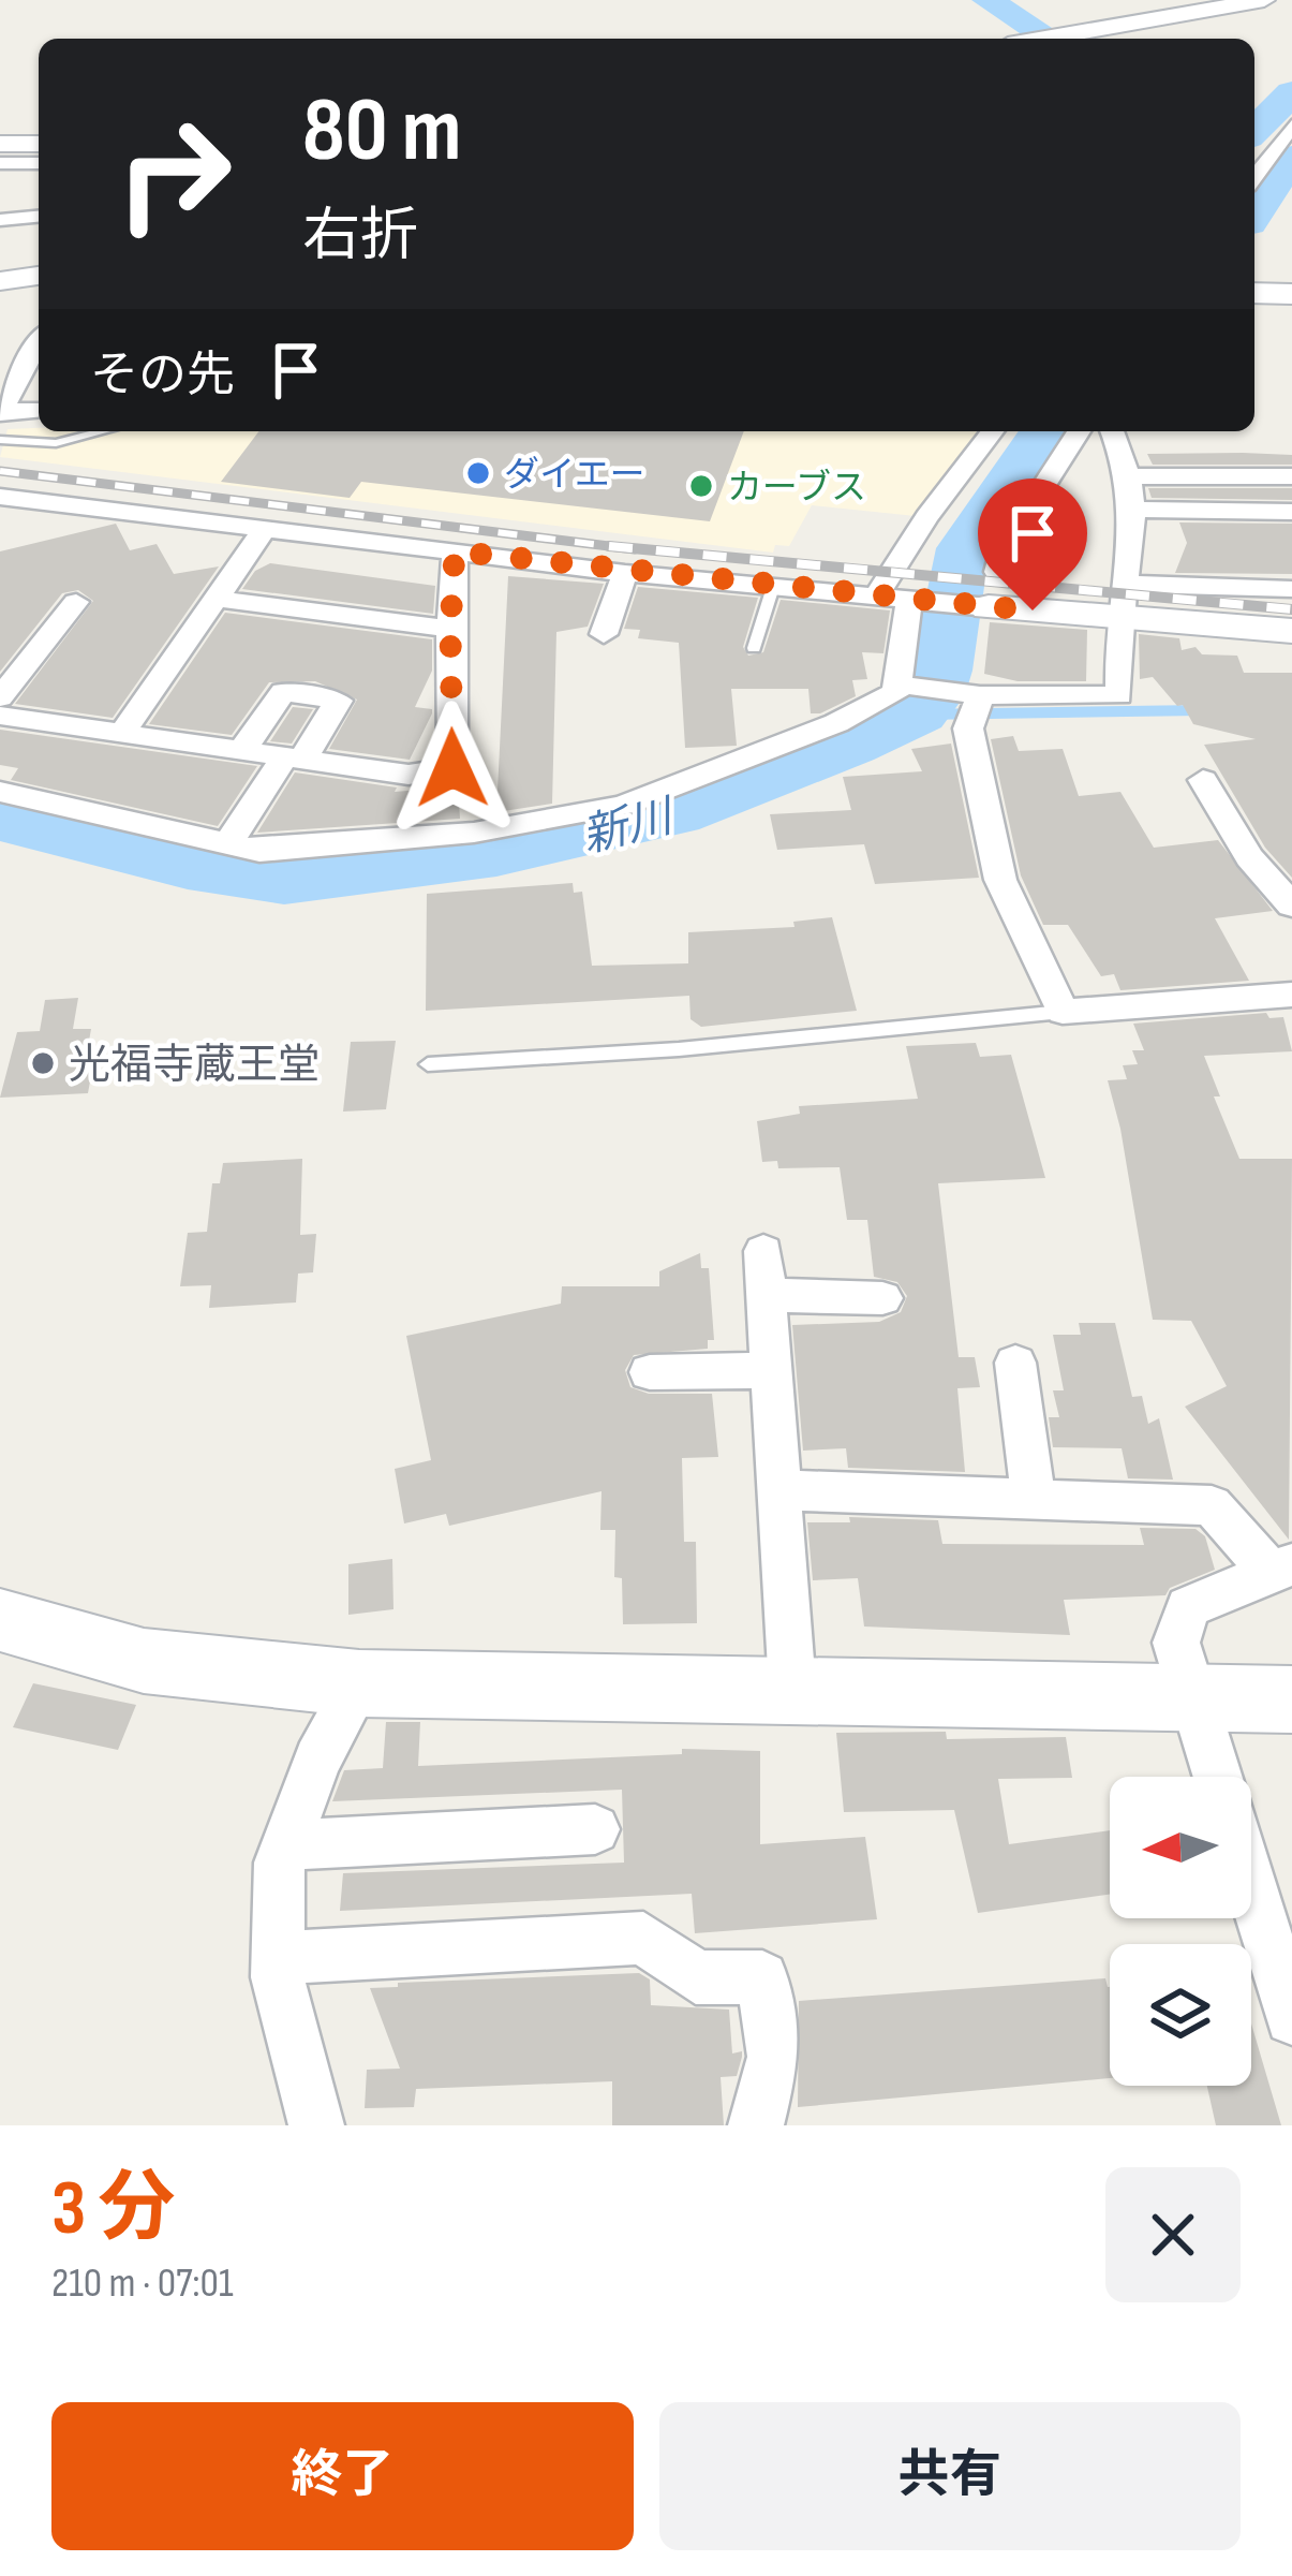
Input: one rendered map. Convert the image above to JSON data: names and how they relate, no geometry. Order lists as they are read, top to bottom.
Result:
{
  "water": ["新川"],
  "places": ["ダイエー", "カーブス", "光福寺蔵王堂"],
  "north": "left",
  "page": {
    "turn": ["80 m", "右折"],
    "then": "その先",
    "heading": ["3 分", "210 m · 07:01"],
    "buttons": ["終了", "共有"]
  }
}
